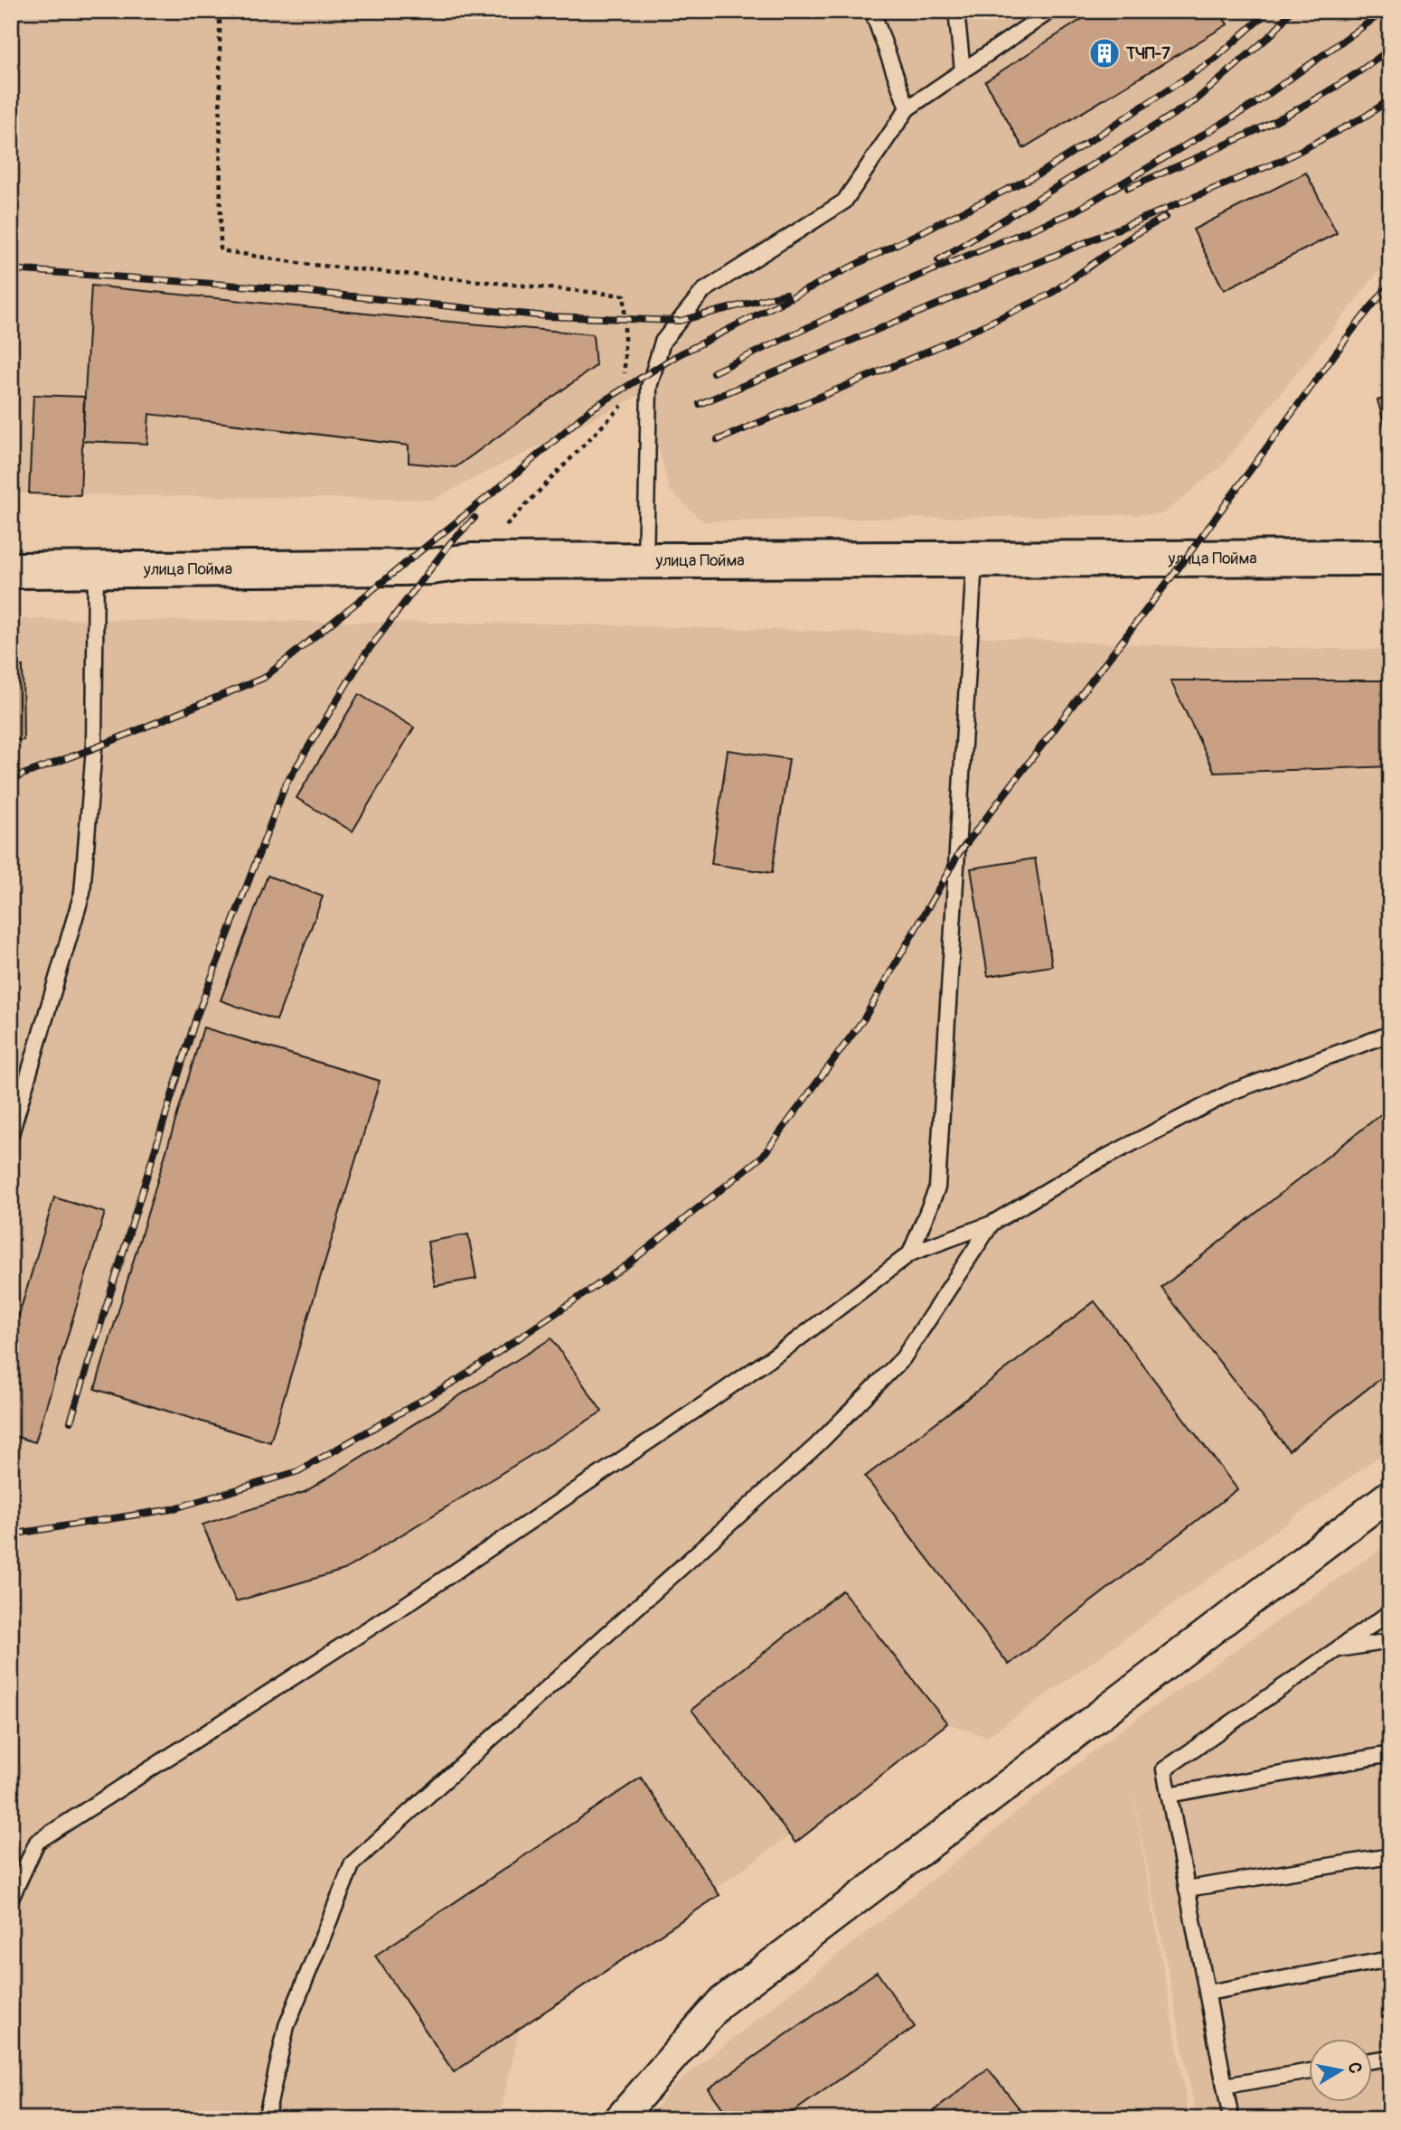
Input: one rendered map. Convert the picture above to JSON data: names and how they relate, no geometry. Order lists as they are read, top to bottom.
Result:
{
  "streets": {
    "main road": ["улица Пойма"]
  },
  "places": {
    "building": ["ТЧП-7"]
  },
  "north": "right"
}
